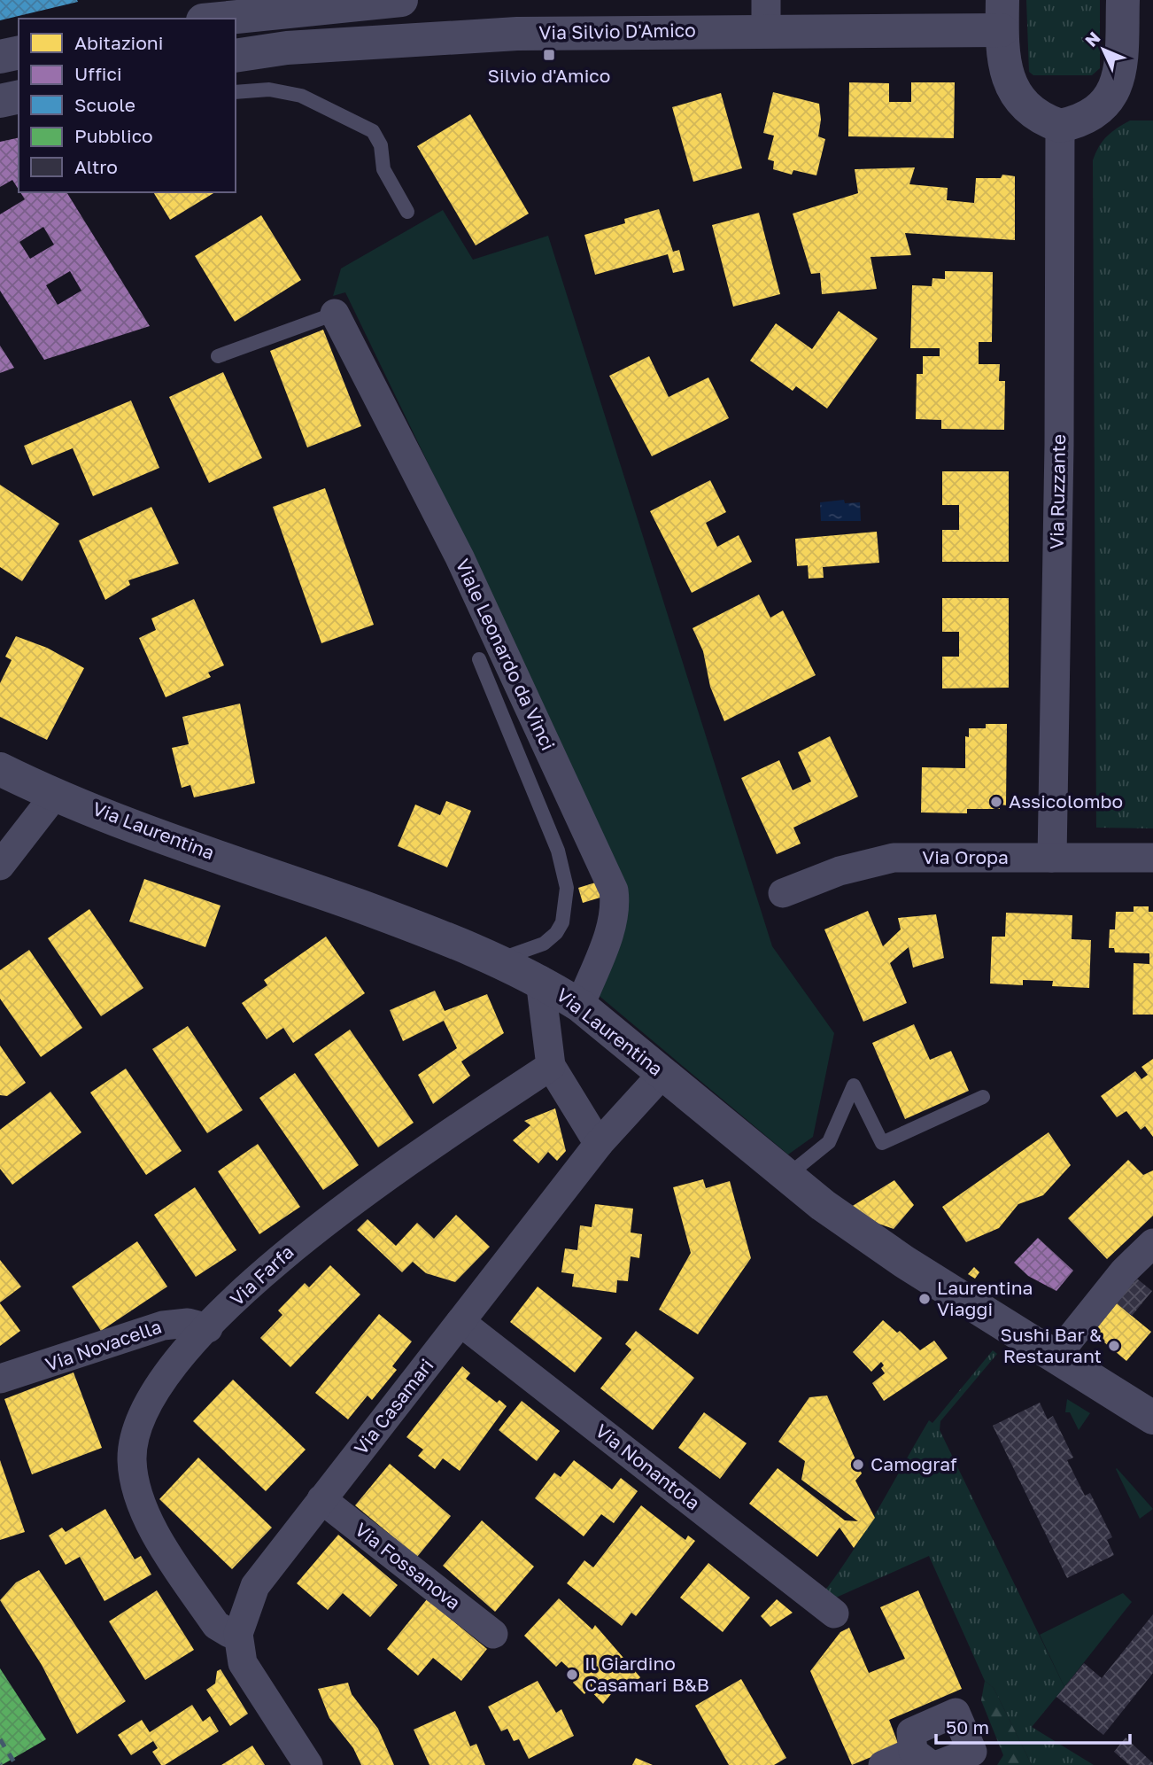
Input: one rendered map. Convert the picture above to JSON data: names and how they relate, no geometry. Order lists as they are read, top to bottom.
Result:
{
  "streets": {
    "street": [
      "Via Silvio D'Amico",
      "Via Ruzzante",
      "Viale Leonardo da Vinci",
      "Via Laurentina",
      "Via Oropa",
      "Via Farfa",
      "Via Novacella",
      "Via Casamari",
      "Via Nonantola",
      "Via Fossanova"
    ]
  },
  "crossings": [
    ["Via Ruzzante", "Via Oropa"],
    ["Viale Leonardo da Vinci", "Via Laurentina"],
    ["Via Laurentina", "Via Casamari"],
    ["Via Farfa", "Via Novacella"],
    ["Via Farfa", "Via Casamari"],
    ["Via Casamari", "Via Nonantola"],
    ["Via Casamari", "Via Fossanova"]
  ],
  "places": {
    "transit": ["Silvio d'Amico"],
    "other": [
      "Assicolombo",
      "Laurentina Viaggi",
      "Sushi Bar & Restaurant",
      "Camograf",
      "Il Giardino Casamari B&B"
    ]
  },
  "legend": [
    "Abitazioni",
    "Uffici",
    "Scuole",
    "Pubblico",
    "Altro"
  ],
  "scale_bar": "50 m",
  "north": "top left"
}
